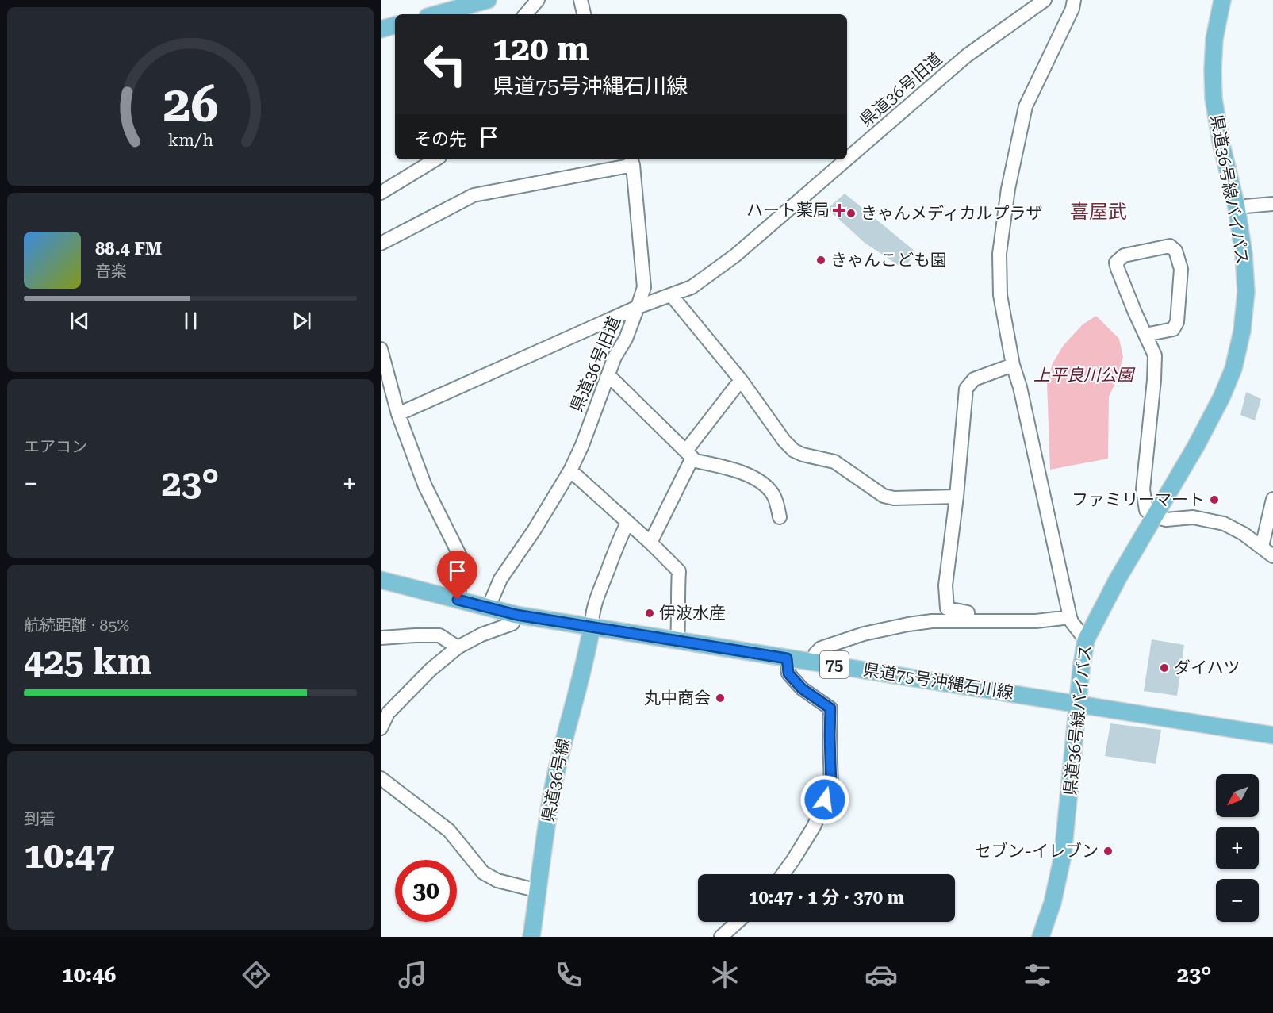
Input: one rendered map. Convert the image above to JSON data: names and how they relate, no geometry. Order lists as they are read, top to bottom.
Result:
{
  "streets": {
    "main road": [
      "県道36号線バイパス",
      "75",
      "県道75号沖縄石川線",
      "県道36号線"
    ],
    "street": ["県道36号旧道"]
  },
  "crossings": [
    ["県道36号旧道", "県道75号沖縄石川線"],
    ["県道36号線バイパス", "県道75号沖縄石川線"],
    ["県道75号沖縄石川線", "県道36号線"]
  ],
  "districts": ["喜屋武"],
  "parks": ["上平良川公園"],
  "places": {
    "health": ["ハート薬局"],
    "other": [
      "きゃんメディカルプラザ",
      "きゃんこども園",
      "ファミリーマート",
      "伊波水産",
      "ダイハツ",
      "丸中商会",
      "セブン-イレブン"
    ]
  },
  "north": "bottom left",
  "page": {
    "turn": ["120 m", "県道75号沖縄石川線"],
    "then": "その先",
    "song": ["88.4 FM", "音楽"],
    "tile": [
      "エアコン",
      ["航続距離 · 85%", "425 km"],
      ["到着", "10:47"]
    ],
    "heat": ["−", "23°", "+"],
    "map_buttons": ["+", "−"],
    "limit": "30",
    "trip": "10:47 · 1 分 · 370 m",
    "tabs": ["10:46", "23°"],
    "gauge": ["26", "km/h"]
  }
}
